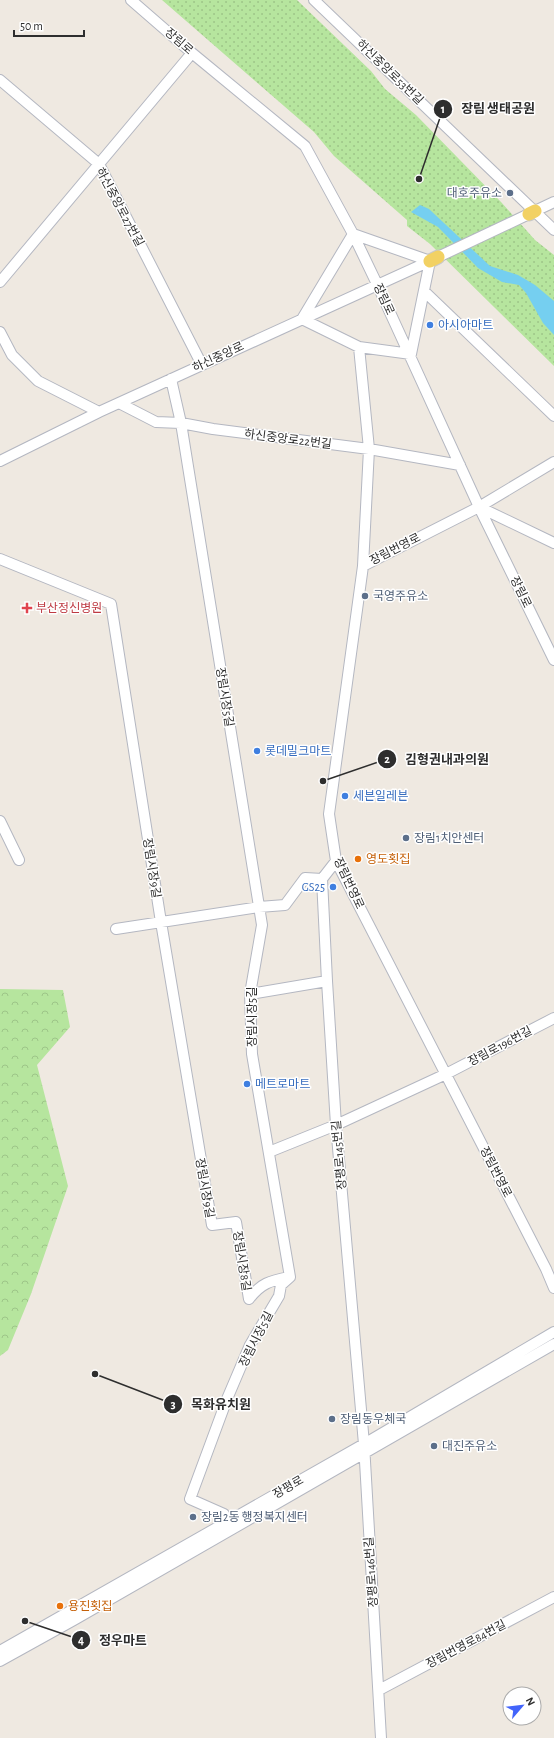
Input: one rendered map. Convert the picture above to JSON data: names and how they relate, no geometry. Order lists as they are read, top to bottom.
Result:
{
  "streets": {
    "street": [
      "장림로",
      "하신중앙로53번길",
      "하신중앙로27번길",
      "하신중앙로",
      "하신중앙로22번길",
      "장림번영로",
      "장림시장5길",
      "장림시장9길",
      "장림로196번길",
      "장평로145번길",
      "장림시장8길",
      "장평로",
      "장평로146번길",
      "장림번영로84번길"
    ]
  },
  "crossings": [
    ["장림로", "하신중앙로"],
    ["장림로", "하신중앙로22번길"],
    ["장림로", "장림번영로"],
    ["하신중앙로53번길", "하신중앙로"],
    ["하신중앙로27번길", "하신중앙로"],
    ["하신중앙로", "하신중앙로22번길"],
    ["하신중앙로", "장림시장5길"],
    ["하신중앙로22번길", "장림시장5길"],
    ["장림번영로", "장림로196번길"],
    ["장림시장5길", "장림로196번길"],
    ["장림시장5길", "장림시장8길"],
    ["장림시장5길", "장평로"],
    ["장림시장9길", "장림시장8길"],
    ["장림로196번길", "장평로145번길"],
    ["장평로145번길", "장평로"],
    ["장평로145번길", "장평로146번길"],
    ["장평로", "장평로146번길"],
    ["장평로146번길", "장림번영로84번길"]
  ],
  "places": {
    "other": [
      "장림 생태공원",
      "대호주유소",
      "아시아마트",
      "국영주유소",
      "롯데밀크마트",
      "김형권내과의원",
      "세븐일레븐",
      "장림1치안센터",
      "영도횟집",
      "GS25",
      "메트로마트",
      "목화유치원",
      "장림동우체국",
      "대진주유소",
      "장림2동 행정복지센터",
      "용진횟집",
      "정우마트"
    ],
    "health": ["부산정신병원"]
  },
  "scale_bar": "50 m",
  "north": "top right"
}
